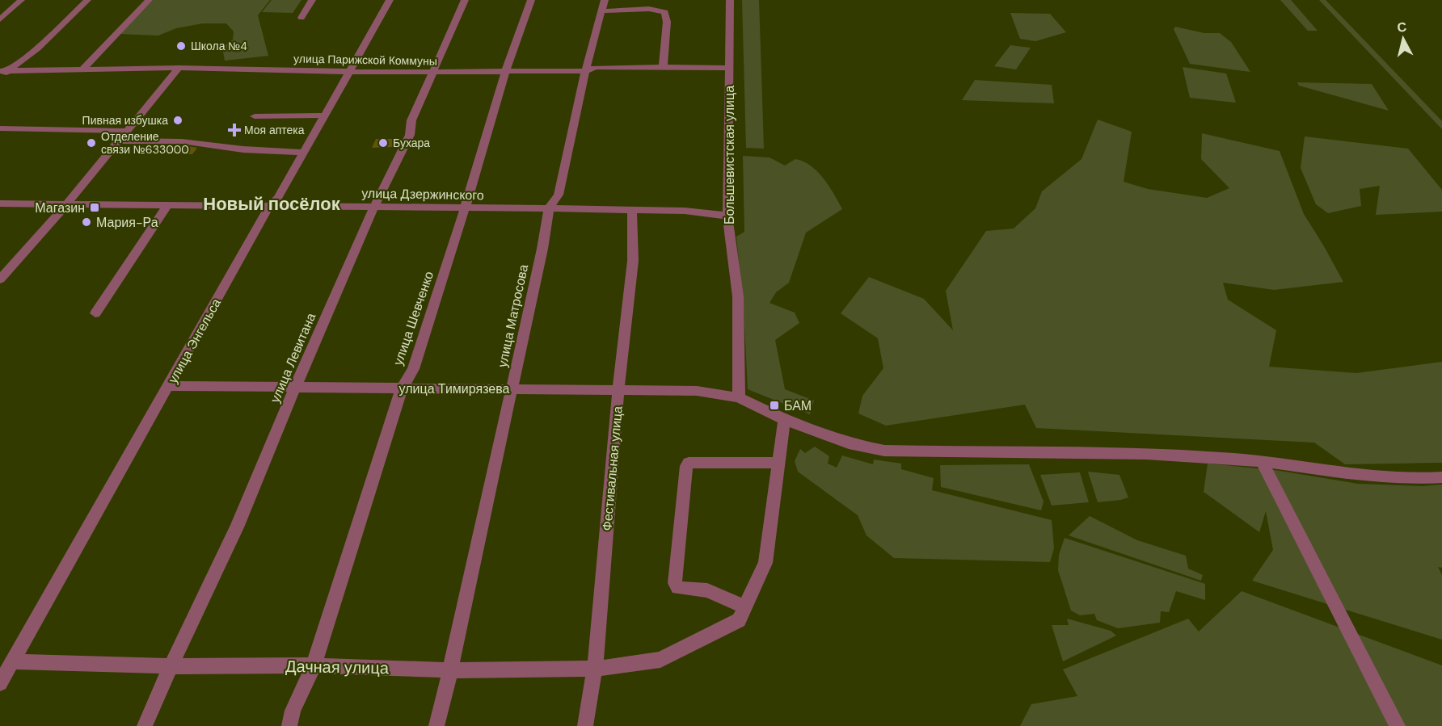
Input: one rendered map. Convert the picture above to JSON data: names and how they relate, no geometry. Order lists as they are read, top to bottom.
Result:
{
  "streets": {
    "street": [
      "улица Парижской Коммуны",
      "Большевистская улица",
      "улица Дзержинского",
      "улица Матросова",
      "улица Шевченко",
      "улица Энгельса",
      "улица Левитана",
      "улица Тимирязева",
      "Фестивальная улица",
      "Дачная улица"
    ]
  },
  "crossings": [
    ["улица Парижской Коммуны", "Большевистская улица"],
    ["улица Парижской Коммуны", "улица Матросова"],
    ["улица Парижской Коммуны", "улица Шевченко"],
    ["улица Парижской Коммуны", "улица Энгельса"],
    ["улица Парижской Коммуны", "улица Левитана"],
    ["Большевистская улица", "улица Дзержинского"],
    ["Большевистская улица", "улица Тимирязева"],
    ["улица Дзержинского", "улица Матросова"],
    ["улица Дзержинского", "улица Шевченко"],
    ["улица Дзержинского", "улица Энгельса"],
    ["улица Дзержинского", "улица Левитана"],
    ["улица Дзержинского", "Фестивальная улица"],
    ["улица Матросова", "улица Тимирязева"],
    ["улица Матросова", "Дачная улица"],
    ["улица Шевченко", "улица Тимирязева"],
    ["улица Шевченко", "Дачная улица"],
    ["улица Энгельса", "улица Тимирязева"],
    ["улица Энгельса", "Дачная улица"],
    ["улица Левитана", "улица Тимирязева"],
    ["улица Левитана", "Дачная улица"],
    ["улица Тимирязева", "Фестивальная улица"],
    ["Фестивальная улица", "Дачная улица"]
  ],
  "districts": ["Новый посёлок"],
  "places": {
    "other": [
      "Школа №4",
      "Пивная избушка",
      "Отделение связи №633000",
      "Бухара",
      "Мария-Ра"
    ],
    "health": ["Моя аптека"],
    "transit": ["Магазин", "БАМ"]
  },
  "north": "top"
}
